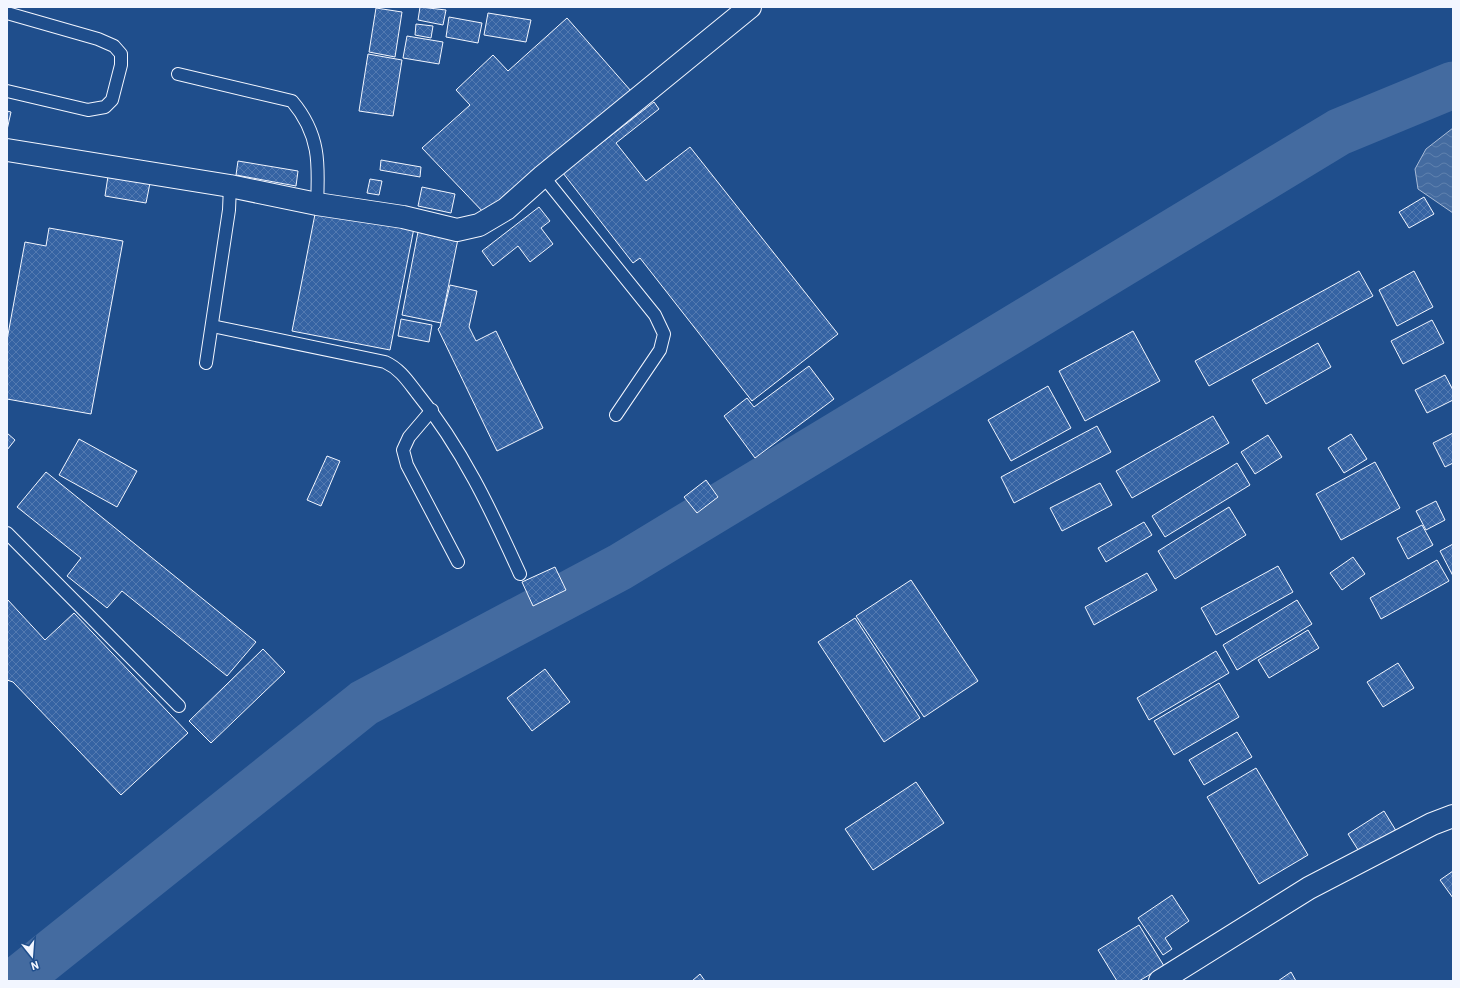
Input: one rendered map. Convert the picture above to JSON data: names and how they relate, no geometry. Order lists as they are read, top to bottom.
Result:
{
  "north": "bottom"
}
